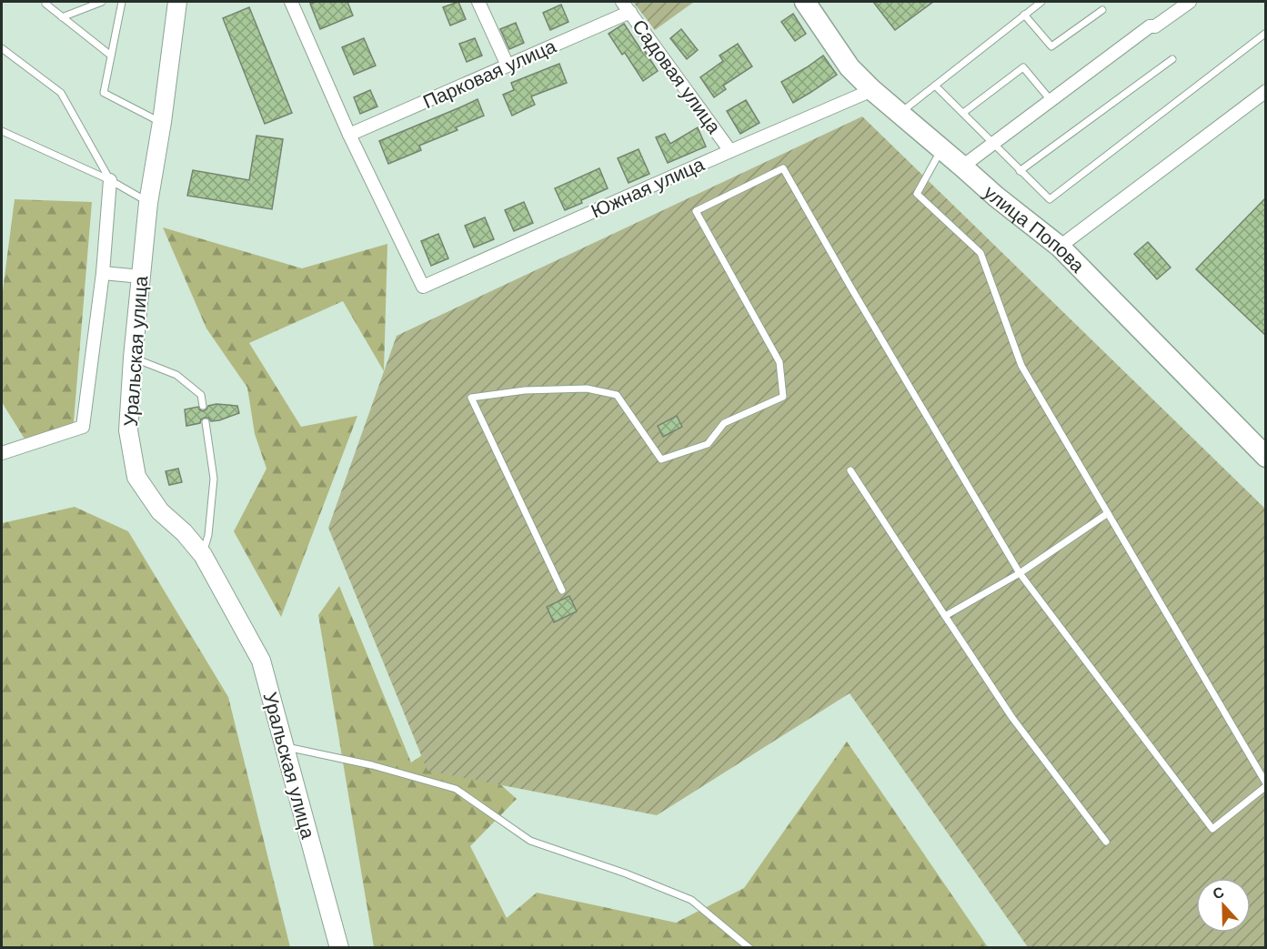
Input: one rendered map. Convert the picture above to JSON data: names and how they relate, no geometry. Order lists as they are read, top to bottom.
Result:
{
  "streets": {
    "main road": ["улица Попова"],
    "street": [
      "Парковая улица",
      "Садовая улица",
      "Южная улица",
      "Уральская улица"
    ]
  },
  "crossings": [
    ["Парковая улица", "Садовая улица"],
    ["Парковая улица", "Южная улица"],
    ["Садовая улица", "Южная улица"],
    ["Южная улица", "улица Попова"]
  ],
  "north": "top"
}
